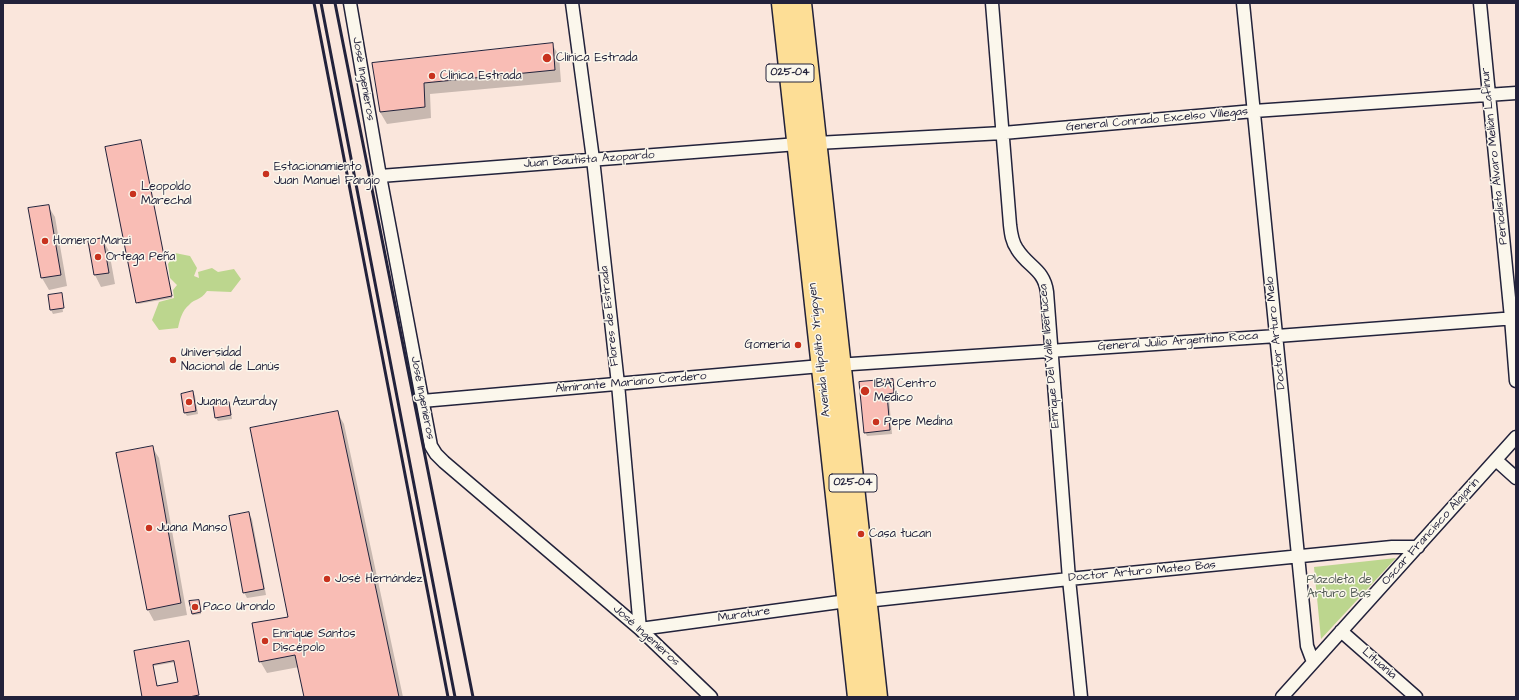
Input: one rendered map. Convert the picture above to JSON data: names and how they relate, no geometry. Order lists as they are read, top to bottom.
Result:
{
  "streets": {
    "main road": ["025-04", "Avenida Hipólito Yrigoyen"],
    "street": [
      "José Ingenieros",
      "General Conrado Excelso Villegas",
      "Periodista Álvaro Melián Lafinur",
      "Juan Bautista Azopardo",
      "Flores de Estrada",
      "Doctor Arturo Melo",
      "General Julio Argentino Roca",
      "Enrique Del Valle Iberlucea",
      "Almirante Mariano Cordero",
      "Oscar Francisco Alajarín",
      "Doctor Arturo Mateo Bas",
      "Murature",
      "Lituania"
    ]
  },
  "crossings": [
    ["José Ingenieros", "Juan Bautista Azopardo"],
    ["José Ingenieros", "Flores de Estrada"],
    ["José Ingenieros", "Almirante Mariano Cordero"],
    ["José Ingenieros", "Murature"],
    ["General Conrado Excelso Villegas", "Periodista Álvaro Melián Lafinur"],
    ["General Conrado Excelso Villegas", "Juan Bautista Azopardo"],
    ["General Conrado Excelso Villegas", "Doctor Arturo Melo"],
    ["General Conrado Excelso Villegas", "Avenida Hipólito Yrigoyen"],
    ["General Conrado Excelso Villegas", "Enrique Del Valle Iberlucea"],
    ["Periodista Álvaro Melián Lafinur", "General Julio Argentino Roca"],
    ["Juan Bautista Azopardo", "Flores de Estrada"],
    ["Juan Bautista Azopardo", "Avenida Hipólito Yrigoyen"],
    ["Flores de Estrada", "Almirante Mariano Cordero"],
    ["Flores de Estrada", "Murature"],
    ["Doctor Arturo Melo", "General Julio Argentino Roca"],
    ["Doctor Arturo Melo", "Oscar Francisco Alajarín"],
    ["Doctor Arturo Melo", "Doctor Arturo Mateo Bas"],
    ["General Julio Argentino Roca", "Avenida Hipólito Yrigoyen"],
    ["General Julio Argentino Roca", "Enrique Del Valle Iberlucea"],
    ["General Julio Argentino Roca", "Almirante Mariano Cordero"],
    ["Avenida Hipólito Yrigoyen", "Almirante Mariano Cordero"],
    ["Avenida Hipólito Yrigoyen", "Doctor Arturo Mateo Bas"],
    ["Avenida Hipólito Yrigoyen", "Murature"],
    ["Enrique Del Valle Iberlucea", "Doctor Arturo Mateo Bas"],
    ["Oscar Francisco Alajarín", "Doctor Arturo Mateo Bas"],
    ["Oscar Francisco Alajarín", "Lituania"],
    ["Doctor Arturo Mateo Bas", "Murature"]
  ],
  "parks": ["Plazoleta de Arturo Bas"],
  "places": [
    "Clinica Estrada",
    "Clínica Estrada",
    "Estacionamiento Juan Manuel Fangio",
    "Leopoldo Marechal",
    "Homero Manzi",
    "Ortega Peña",
    "Gomería",
    "Universidad Nacional de Lanús",
    "IBA Centro Medico",
    "Juana Azurduy",
    "Pepe Medina",
    "Juana Manso",
    "Casa tucan",
    "José Hernández",
    "Paco Urondo",
    "Enrique Santos Discépolo"
  ]
}
